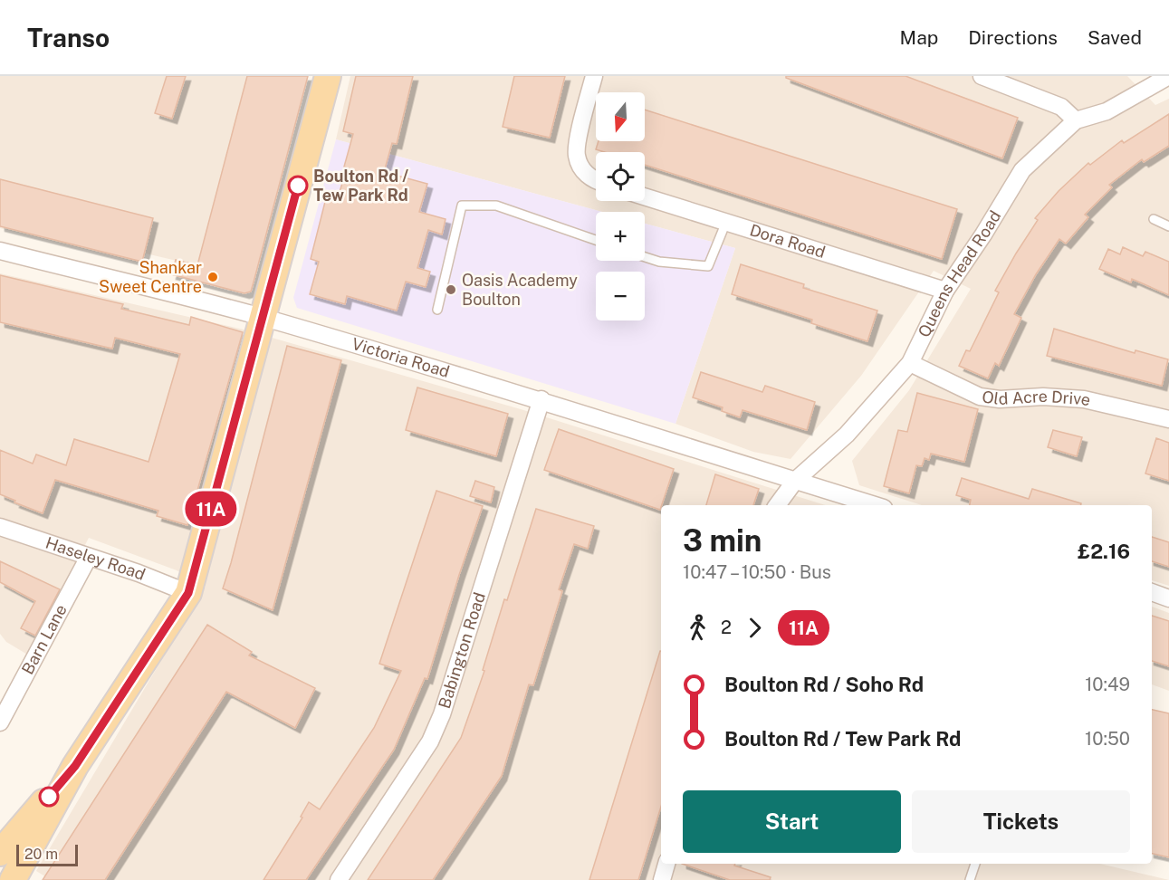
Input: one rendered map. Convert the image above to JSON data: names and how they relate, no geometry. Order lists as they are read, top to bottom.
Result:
{
  "streets": {
    "street": [
      "Dora Road",
      "Queens Head Road",
      "Victoria Road",
      "Old Acre Drive",
      "Haseley Road",
      "Barn Lane",
      "Babington Road"
    ]
  },
  "crossings": [
    ["Dora Road", "Queens Head Road"],
    ["Queens Head Road", "Victoria Road"],
    ["Queens Head Road", "Old Acre Drive"],
    ["Victoria Road", "Babington Road"],
    ["Haseley Road", "Barn Lane"]
  ],
  "places": ["Boulton Rd / Tew Park Rd", "Shankar Sweet Centre", "Oasis Academy Boulton"],
  "lines": ["bus line 11A"],
  "scale_bar": "20 m",
  "north": "bottom",
  "page": {
    "header": "Transo",
    "nav": ["Map", "Directions", "Saved"],
    "on_map": "11A",
    "map_buttons": ["+", "−"],
    "heading": ["3 min", "10:47 – 10:50 · Bus", "£2.16"],
    "legs": ["2", "11A"],
    "list": [
      {
        "name": "Boulton Rd / Soho Rd",
        "value": "10:49"
      },
      {
        "name": "Boulton Rd / Tew Park Rd",
        "value": "10:50"
      }
    ],
    "buttons": ["Start", "Tickets"],
    "scale": "20 m"
  }
}
